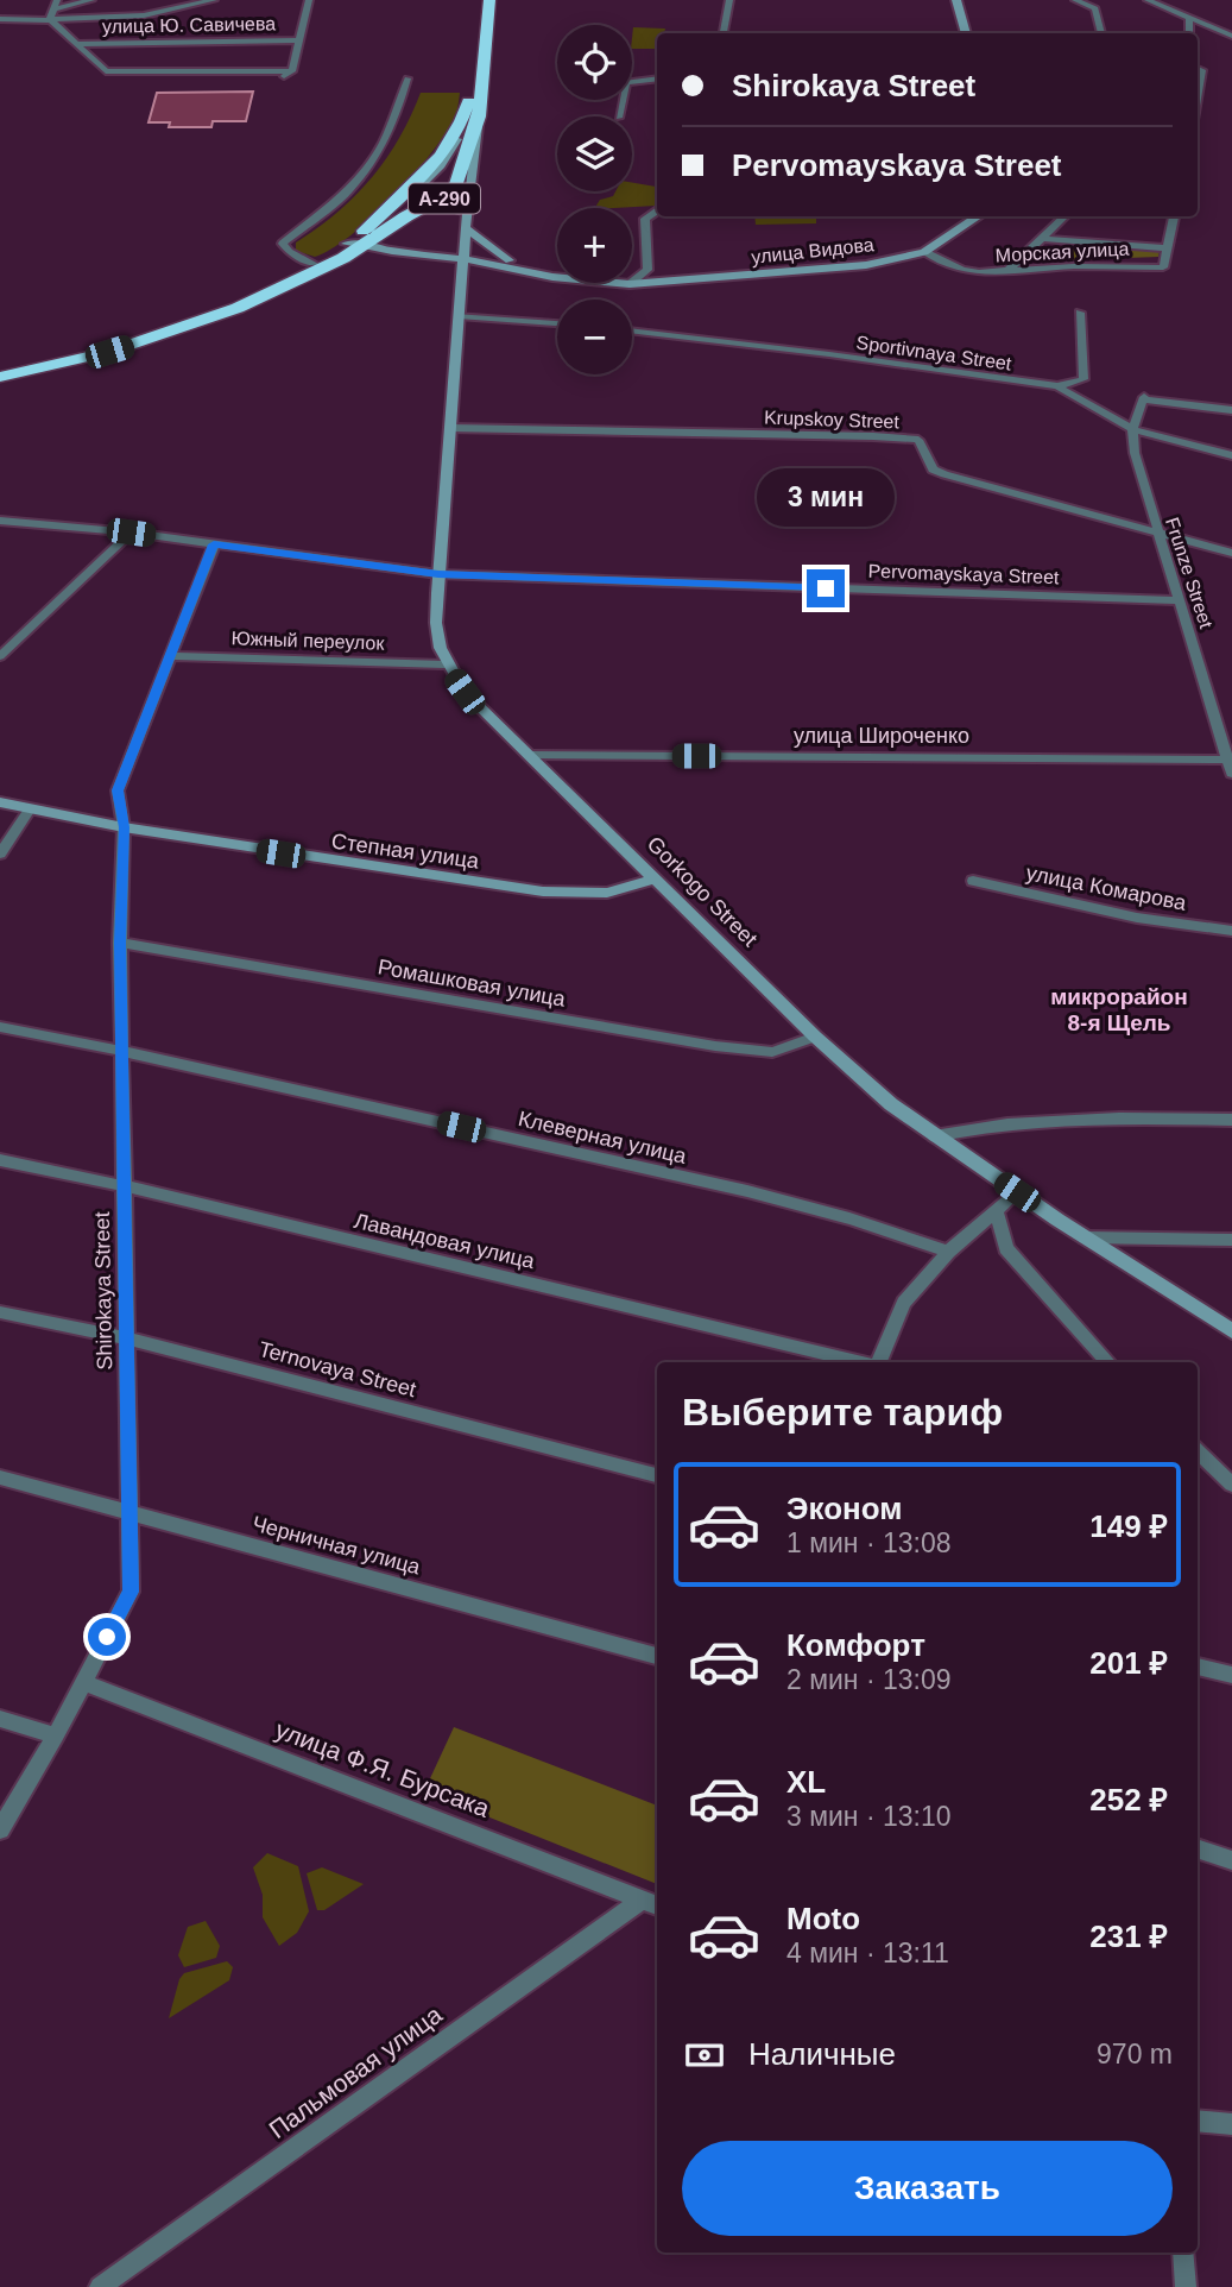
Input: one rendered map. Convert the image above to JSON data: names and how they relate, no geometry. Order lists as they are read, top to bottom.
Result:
{
  "streets": {
    "highway": ["А-290"],
    "main road": ["улица Видова", "Степная улица", "Gorkogo Street"],
    "street": [
      "улица Ю. Савичева",
      "Морская улица",
      "Sportivnaya Street",
      "Krupskoy Street",
      "Frunze Street",
      "Pervomayskaya Street",
      "Южный переулок",
      "улица Широченко",
      "улица Комарова",
      "Ромашковая улица",
      "Клеверная улица",
      "Лавандовая улица",
      "Shirokaya Street",
      "Ternovaya Street",
      "Черничная улица",
      "улица Ф.Я. Бурсака",
      "Пальмовая улица"
    ]
  },
  "crossings": [
    ["улица Видова", "Морская улица"],
    ["улица Видова", "Gorkogo Street"],
    ["Sportivnaya Street", "Frunze Street"],
    ["Krupskoy Street", "Frunze Street"],
    ["Krupskoy Street", "Gorkogo Street"],
    ["Frunze Street", "Pervomayskaya Street"],
    ["Frunze Street", "улица Широченко"],
    ["Pervomayskaya Street", "Gorkogo Street"],
    ["Pervomayskaya Street", "Shirokaya Street"],
    ["Южный переулок", "Gorkogo Street"],
    ["Южный переулок", "Shirokaya Street"],
    ["улица Широченко", "Gorkogo Street"],
    ["Степная улица", "Gorkogo Street"],
    ["Степная улица", "Shirokaya Street"],
    ["Gorkogo Street", "Ромашковая улица"],
    ["Ромашковая улица", "Shirokaya Street"],
    ["Клеверная улица", "Shirokaya Street"],
    ["Лавандовая улица", "Shirokaya Street"],
    ["Shirokaya Street", "Ternovaya Street"],
    ["Shirokaya Street", "Черничная улица"],
    ["Shirokaya Street", "улица Ф.Я. Бурсака"],
    ["улица Ф.Я. Бурсака", "Пальмовая улица"]
  ],
  "districts": ["микрорайон 8-я Щель"],
  "page": {
    "map_buttons": ["+", "−"],
    "banner": ["Shirokaya Street", "Pervomayskaya Street"],
    "bubble": "3 мин",
    "heading": "Выберите тариф",
    "list": [
      {
        "name": "Эконом",
        "note": "1 мин · 13:08",
        "value": "149 ₽"
      },
      {
        "name": "Комфорт",
        "note": "2 мин · 13:09",
        "value": "201 ₽"
      },
      {
        "name": "XL",
        "note": "3 мин · 13:10",
        "value": "252 ₽"
      },
      {
        "name": "Moto",
        "note": "4 мин · 13:11",
        "value": "231 ₽"
      }
    ],
    "pay": ["Наличные", "970 m"],
    "buttons": "Заказать"
  }
}
